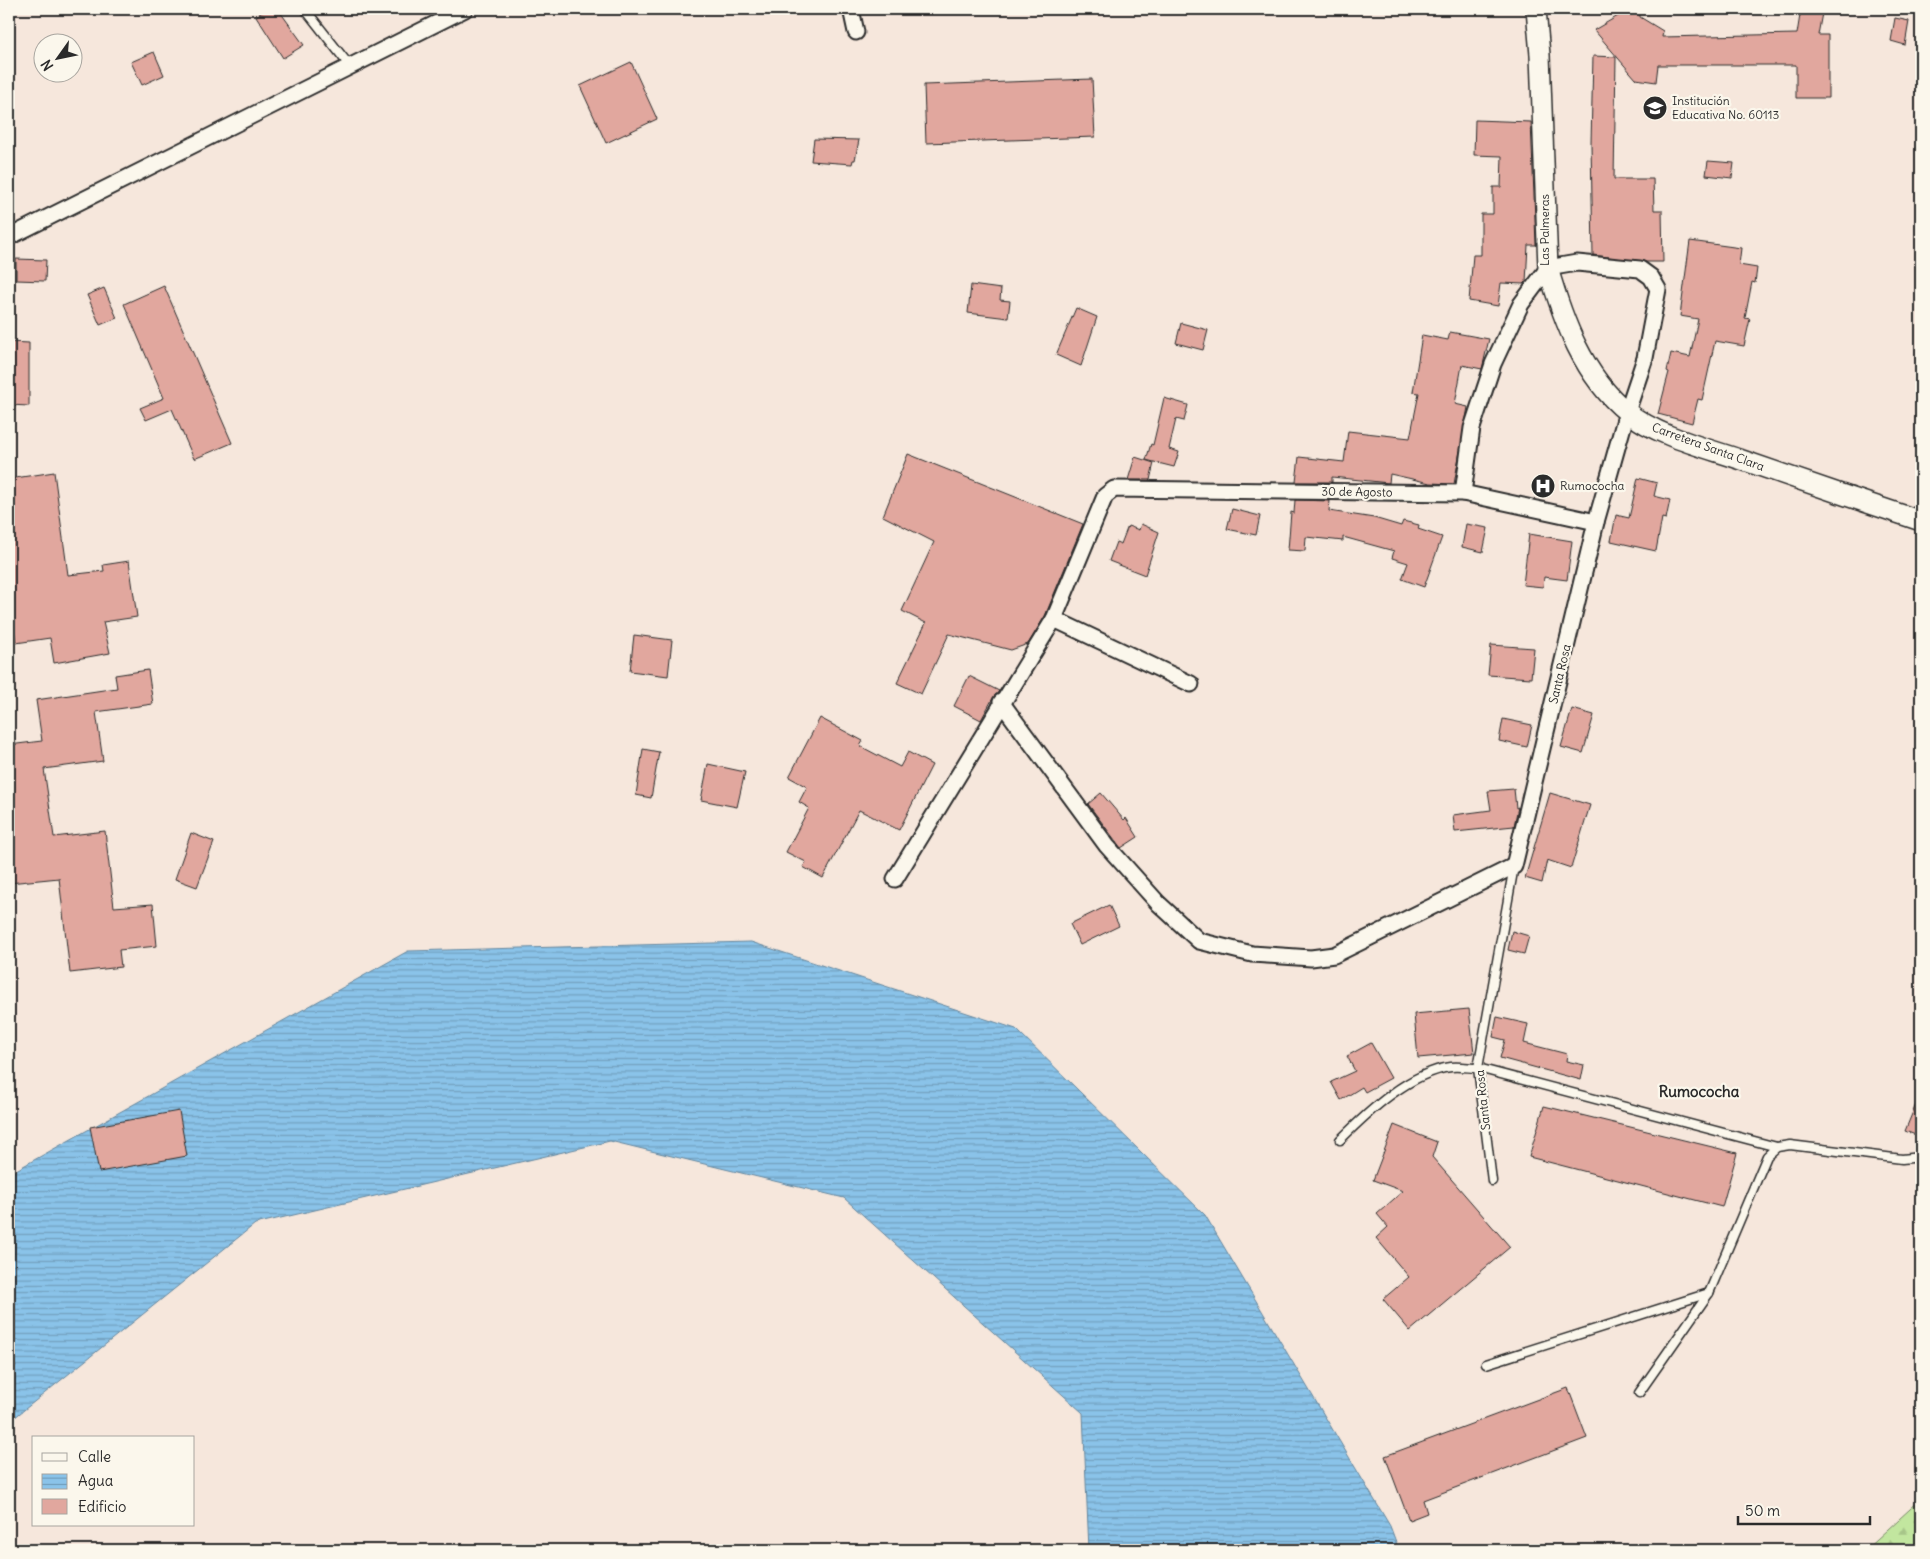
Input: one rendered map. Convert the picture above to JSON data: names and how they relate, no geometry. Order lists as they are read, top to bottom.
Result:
{
  "streets": {
    "street": [
      "Las Palmeras",
      "Carretera Santa Clara",
      "30 de Agosto",
      "Santa Rosa"
    ]
  },
  "crossings": [
    ["Las Palmeras", "Carretera Santa Clara"],
    ["Las Palmeras", "30 de Agosto"],
    ["Las Palmeras", "Santa Rosa"],
    ["Carretera Santa Clara", "Santa Rosa"],
    ["30 de Agosto", "Santa Rosa"]
  ],
  "districts": ["Rumococha"],
  "places": {
    "school or university": ["Institución Educativa No. 60113"],
    "hospital": ["Rumococha"]
  },
  "legend": ["Calle", "Agua", "Edificio"],
  "scale_bar": "50 m",
  "north": "bottom left"
}
